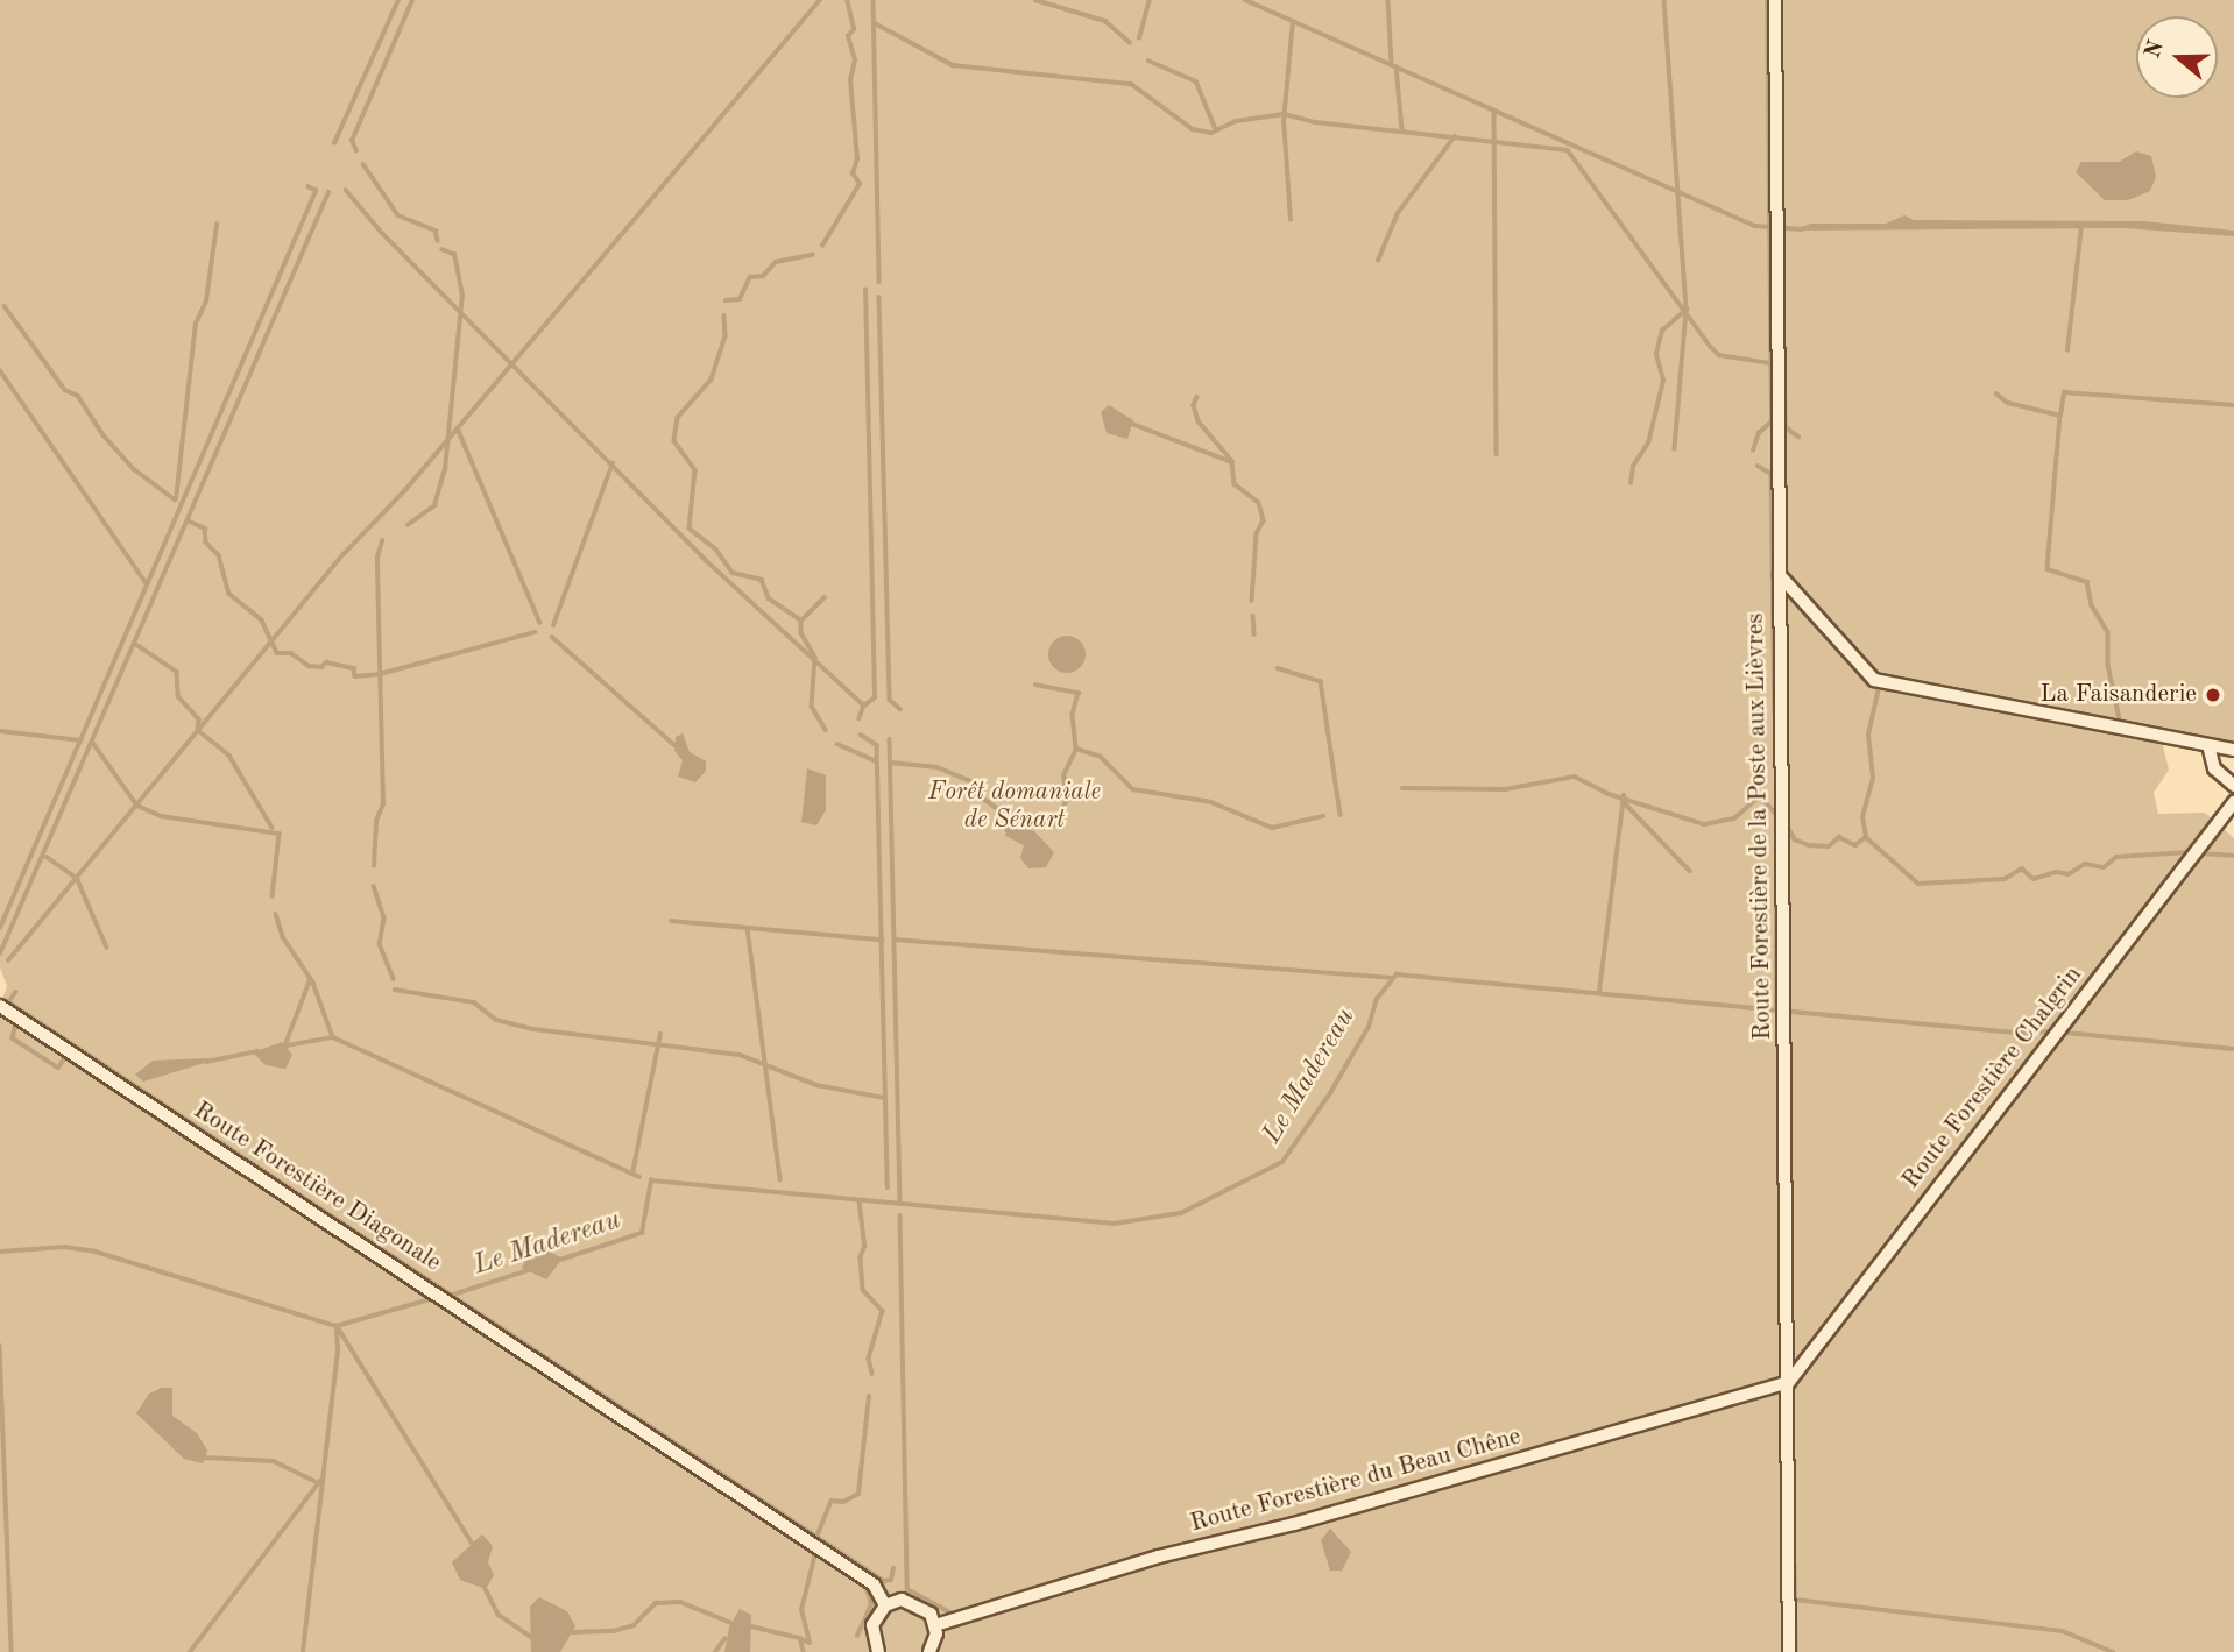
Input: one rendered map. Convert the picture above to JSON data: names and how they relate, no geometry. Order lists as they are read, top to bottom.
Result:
{
  "streets": {
    "street": [
      "Route Forestière de la Poste aux Lièvres",
      "Route Forestière Chalgrin",
      "Route Forestière Diagonale",
      "Route Forestière du Beau Chêne"
    ]
  },
  "crossings": [
    ["Route Forestière de la Poste aux Lièvres", "Route Forestière Chalgrin"],
    ["Route Forestière de la Poste aux Lièvres", "Route Forestière du Beau Chêne"],
    ["Route Forestière Chalgrin", "Route Forestière du Beau Chêne"]
  ],
  "water": ["Le Madereau"],
  "parks": ["Forêt domaniale de Sénart"],
  "places": ["La Faisanderie"],
  "north": "left"
}
